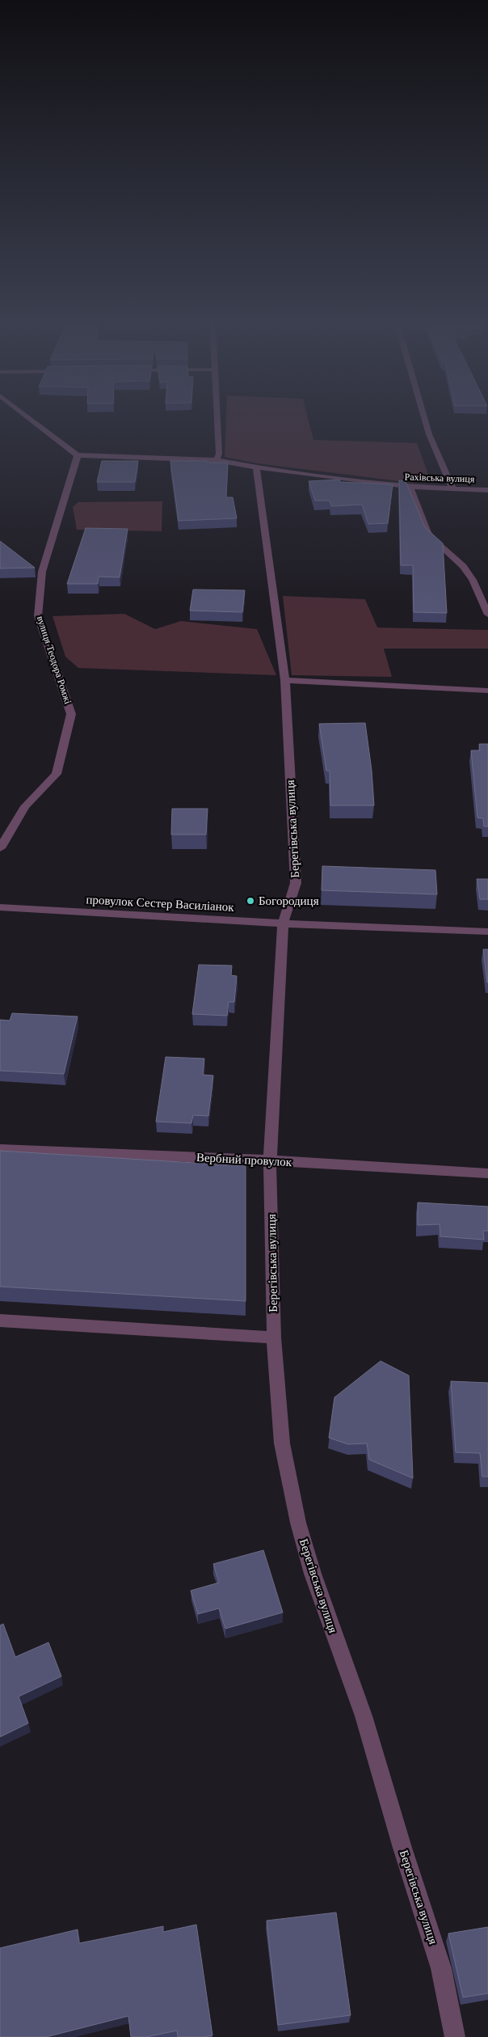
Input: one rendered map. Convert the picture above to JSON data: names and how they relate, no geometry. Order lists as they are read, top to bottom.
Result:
{
  "streets": {
    "street": [
      "Рахівська вулиця",
      "вулиця Теодора Ромжі",
      "Берегівська вулиця",
      "провулок Сестер Василіанок",
      "Вербний провулок"
    ]
  },
  "crossings": [
    ["Рахівська вулиця", "вулиця Теодора Ромжі"],
    ["Рахівська вулиця", "Берегівська вулиця"],
    ["Берегівська вулиця", "провулок Сестер Василіанок"],
    ["Берегівська вулиця", "Вербний провулок"]
  ],
  "places": ["Богородиця"]
}
